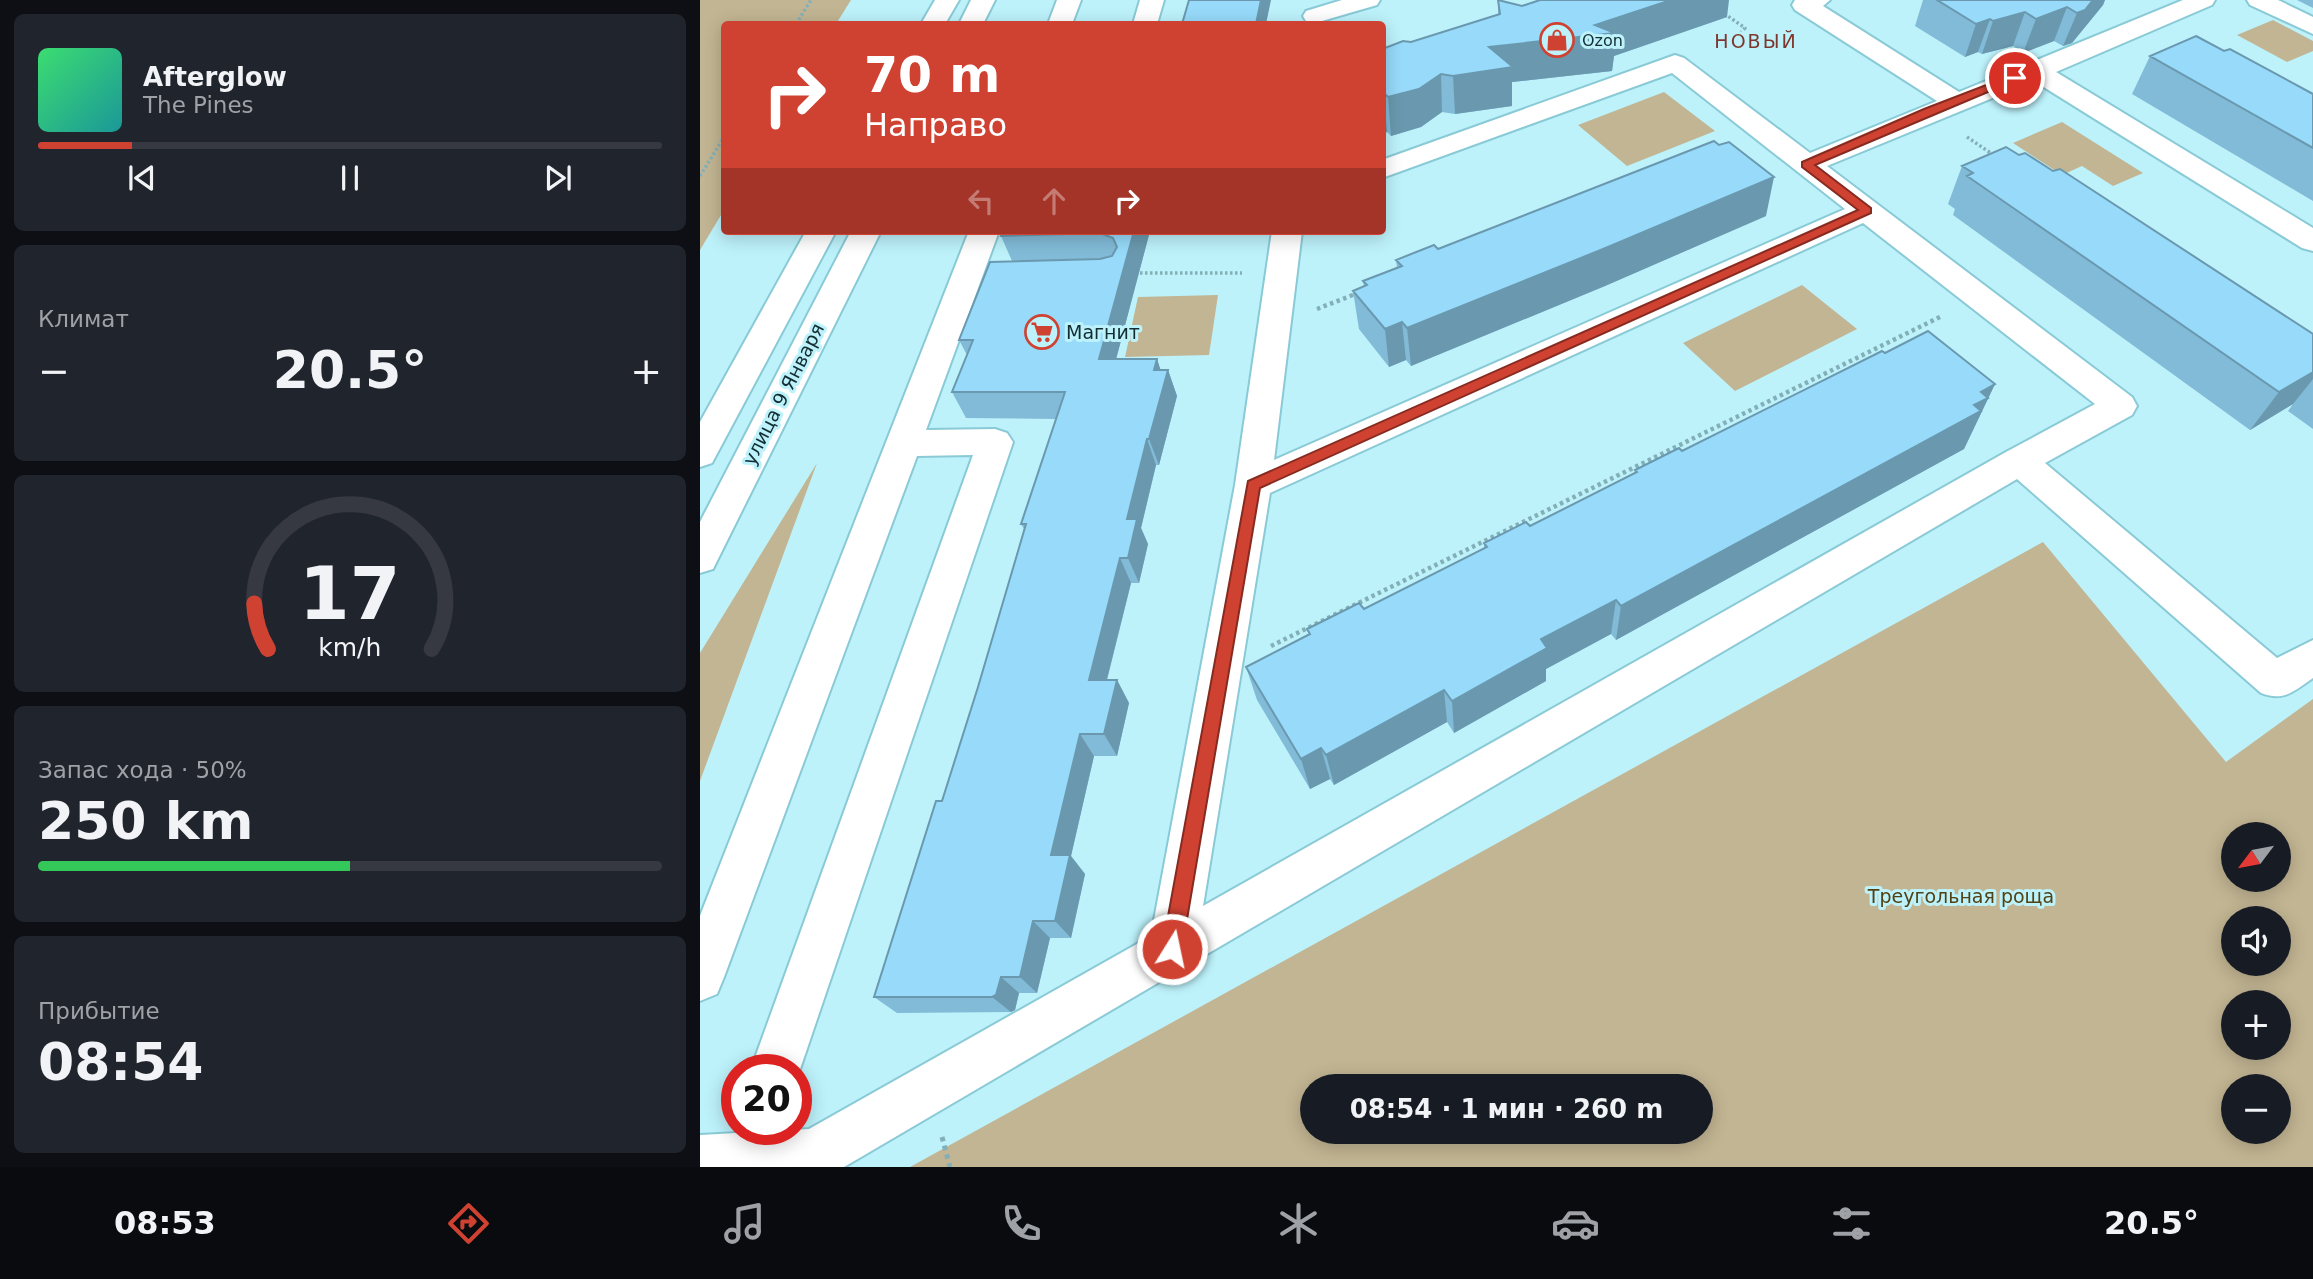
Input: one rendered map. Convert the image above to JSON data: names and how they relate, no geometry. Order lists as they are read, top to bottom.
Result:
{
  "streets": {
    "main road": ["улица 9 Января"]
  },
  "districts": ["НОВЫЙ"],
  "parks": ["Треугольная роща"],
  "places": {
    "shop": ["Ozon"],
    "supermarket": ["Магнит"]
  },
  "north": "bottom left",
  "page": {
    "turn": ["70 m", "Направо"],
    "song": ["Afterglow", "The Pines"],
    "tile": [
      "Климат",
      ["Запас хода · 50%", "250 km"],
      ["Прибытие", "08:54"]
    ],
    "heat": ["−", "20.5°", "+"],
    "map_buttons": ["+", "−"],
    "limit": "20",
    "trip": "08:54 · 1 мин · 260 m",
    "tabs": ["08:53", "20.5°"],
    "gauge": ["17", "km/h"]
  }
}
